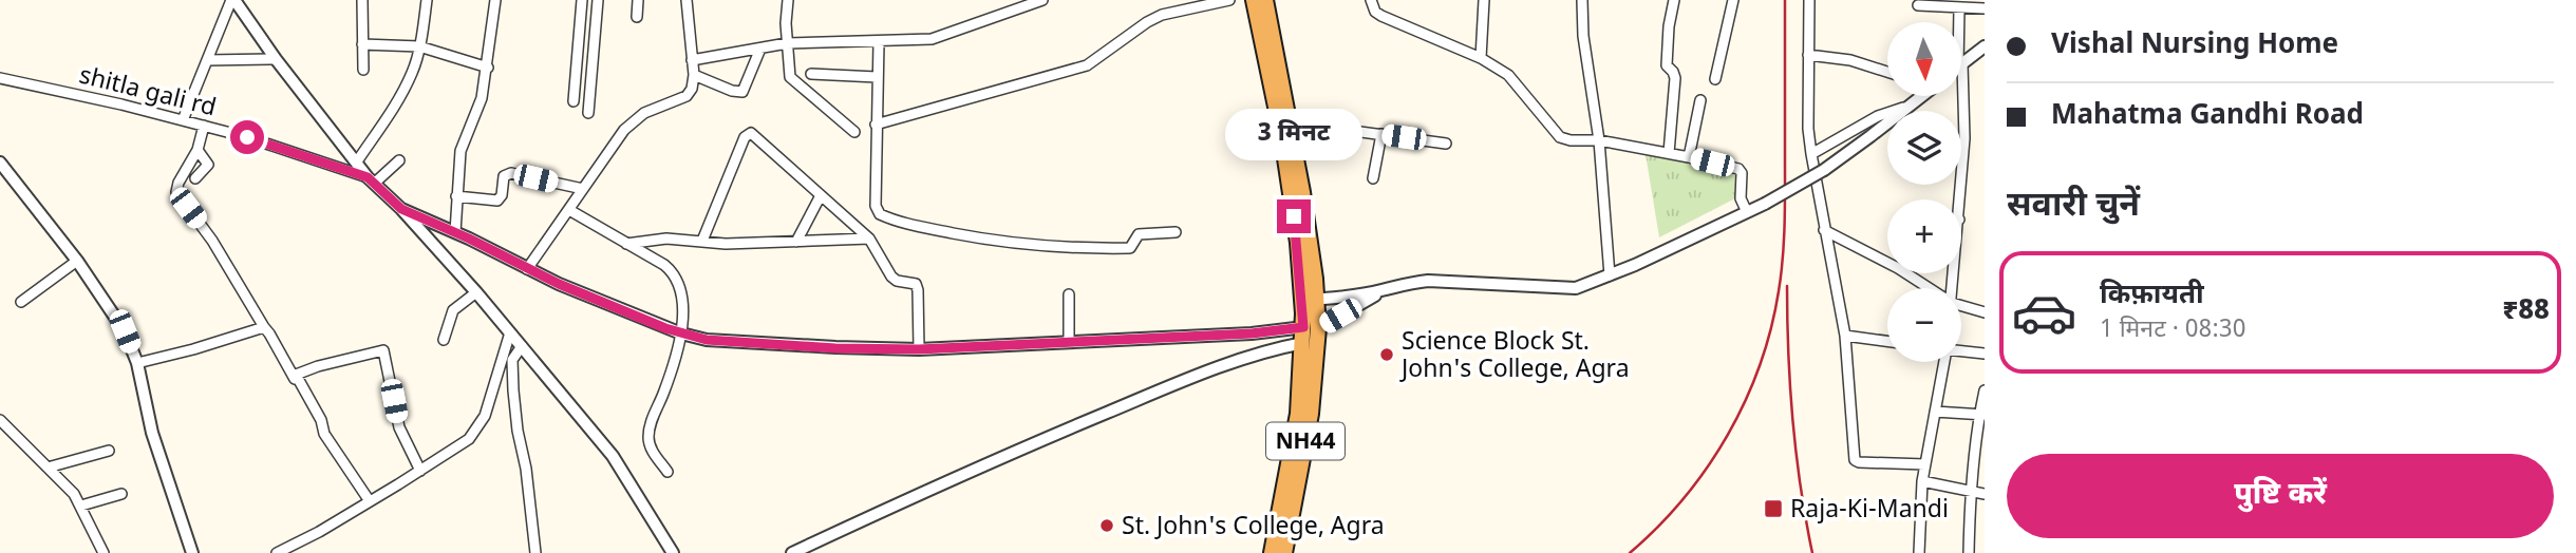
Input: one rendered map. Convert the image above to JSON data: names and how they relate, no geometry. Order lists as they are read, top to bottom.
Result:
{
  "streets": {
    "highway": ["NH44"],
    "street": ["shitla gali rd"]
  },
  "places": {
    "other": ["Science Block St. John's College, Agra", "St. John's College, Agra"],
    "transit": ["Raja-Ki-Mandi"]
  },
  "north": "bottom",
  "page": {
    "banner": ["Vishal Nursing Home", "Mahatma Gandhi Road"],
    "map_buttons": ["+", "−"],
    "bubble": "3 मिनट",
    "heading": "सवारी चुनें",
    "list": [
      {
        "name": "किफ़ायती",
        "note": "1 मिनट · 08:30",
        "value": "₹88"
      }
    ],
    "buttons": "पुष्टि करें"
  }
}
